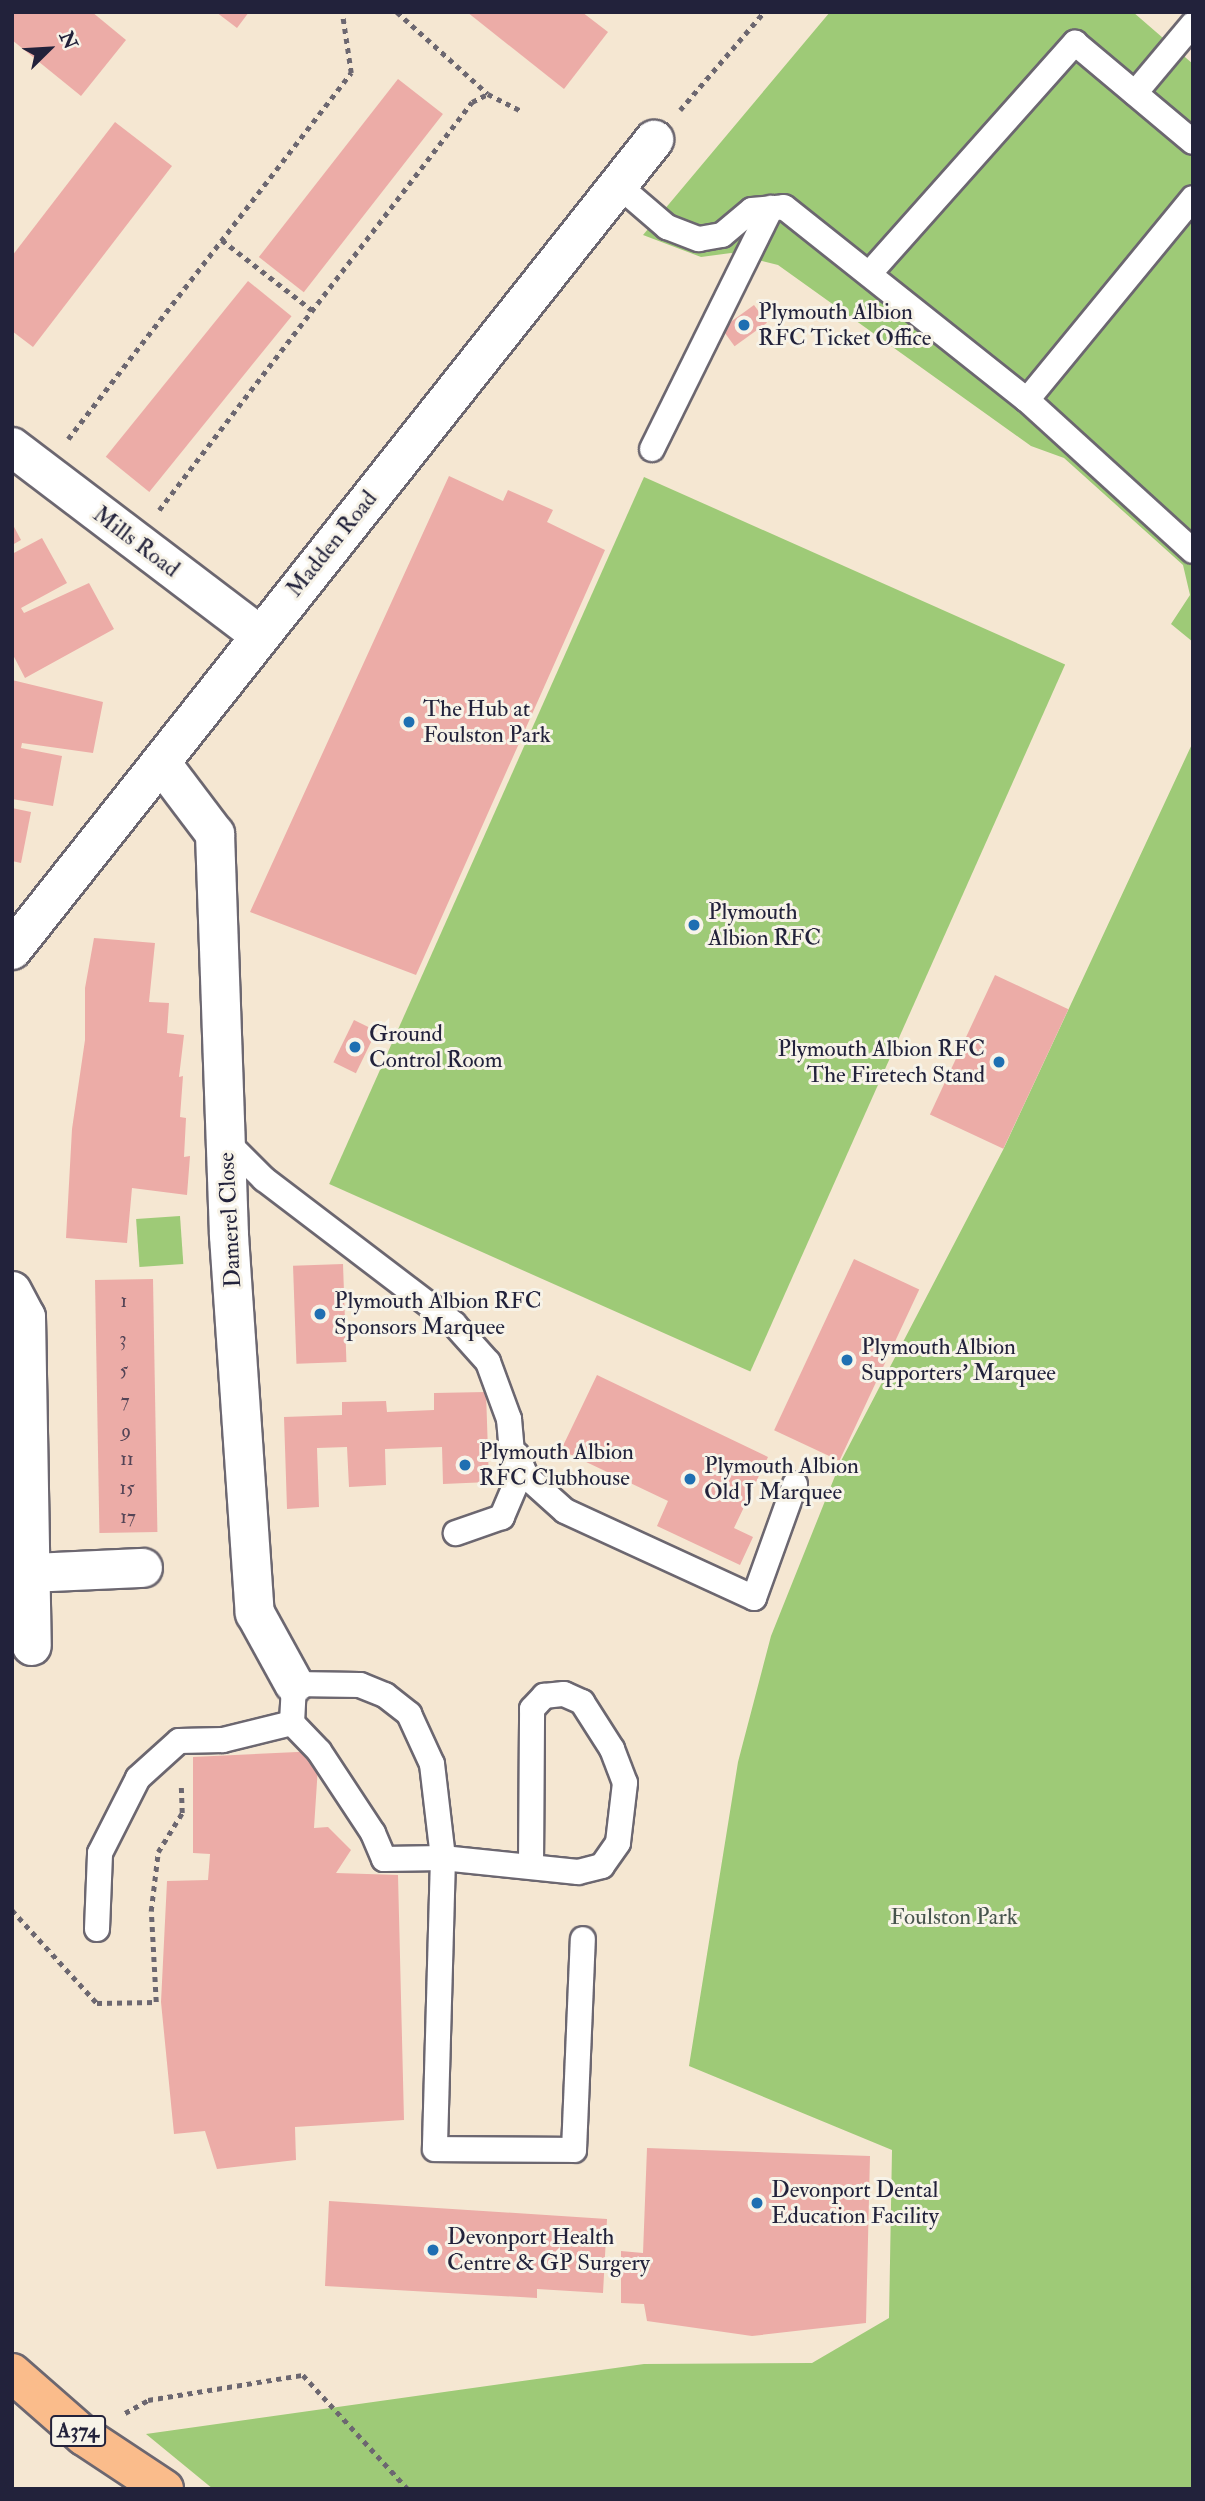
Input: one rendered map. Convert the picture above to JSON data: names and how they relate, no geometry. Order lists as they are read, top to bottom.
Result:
{
  "streets": {
    "main road": ["A374"],
    "street": ["Mills Road", "Madden Road", "Damerel Close"]
  },
  "crossings": [
    ["Mills Road", "Madden Road"],
    ["Madden Road", "Damerel Close"]
  ],
  "parks": ["Foulston Park"],
  "places": [
    "Plymouth Albion RFC Ticket Office",
    "The Hub at Foulston Park",
    "Plymouth Albion RFC",
    "Ground Control Room",
    "Plymouth Albion RFC The Firetech Stand",
    "Plymouth Albion RFC Sponsors Marquee",
    "Plymouth Albion Supporters' Marquee",
    "Plymouth Albion RFC Clubhouse",
    "Plymouth Albion Old J Marquee",
    "Devonport Dental Education Facility",
    "Devonport Health Centre & GP Surgery"
  ],
  "house_numbers": [
    "1",
    "3",
    "5",
    "7",
    "9",
    "11",
    "15",
    "17"
  ],
  "north": "top right"
}
